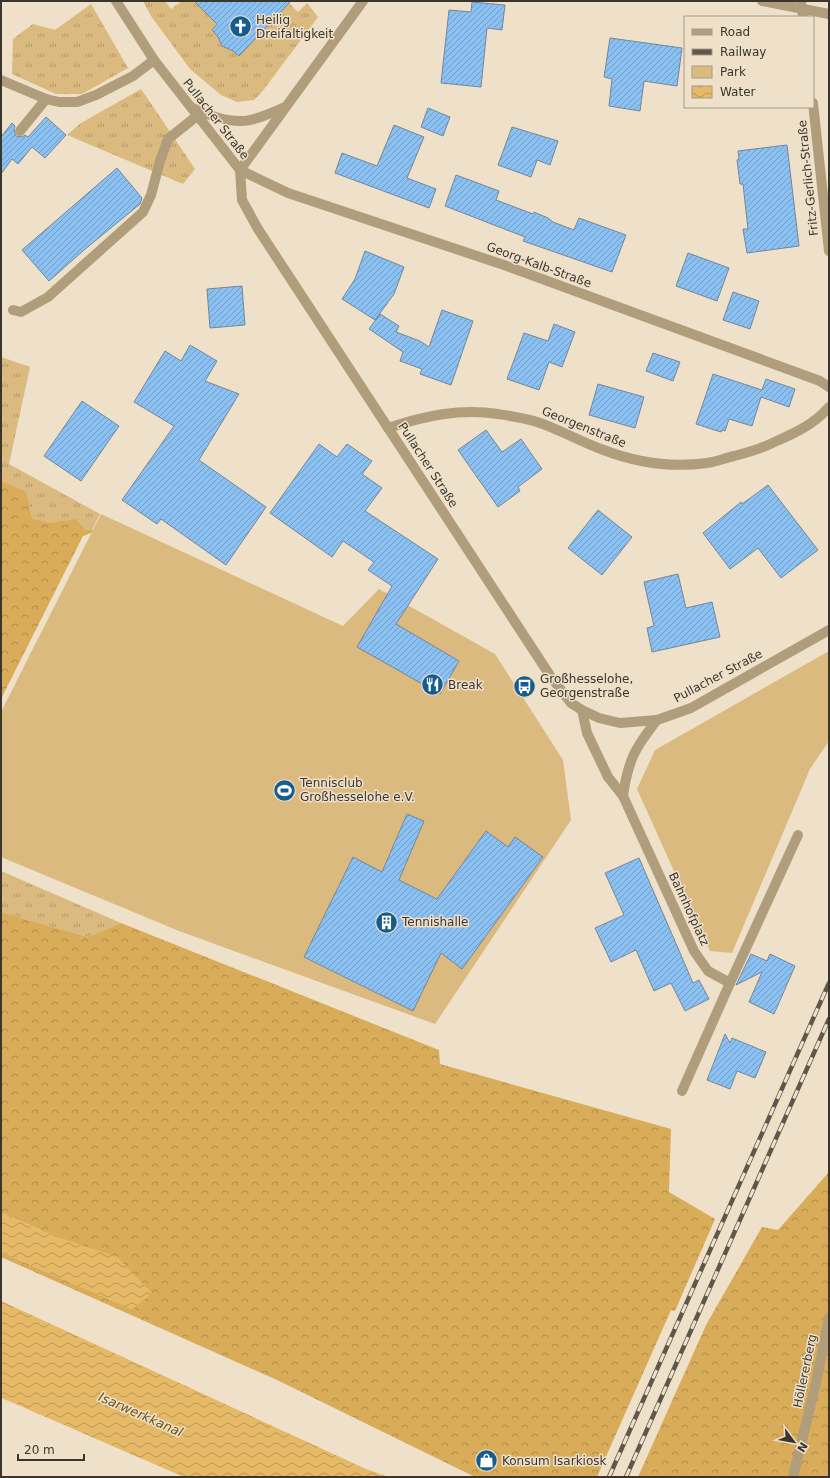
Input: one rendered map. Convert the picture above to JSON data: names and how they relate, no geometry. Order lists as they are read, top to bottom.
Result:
{
  "streets": {
    "street": [
      "Pullacher Straße",
      "Fritz-Gerlich-Straße",
      "Georg-Kalb-Straße",
      "Georgenstraße",
      "Bahnhofplatz",
      "Höllererberg"
    ]
  },
  "crossings": [
    ["Pullacher Straße", "Georg-Kalb-Straße"],
    ["Pullacher Straße", "Georgenstraße"],
    ["Pullacher Straße", "Bahnhofplatz"]
  ],
  "water": ["Isarwerkkanal"],
  "places": {
    "church": ["Heilig Dreifaltigkeit"],
    "restaurant": ["Break"],
    "bus stop": ["Großhesselohe, Georgenstraße"],
    "sports": ["Tennisclub Großhesselohe e.V."],
    "building": ["Tennishalle"],
    "shop": ["Konsum Isarkiosk"]
  },
  "legend": [
    "Road",
    "Railway",
    "Park",
    "Water"
  ],
  "scale_bar": "20 m",
  "north": "bottom right"
}
